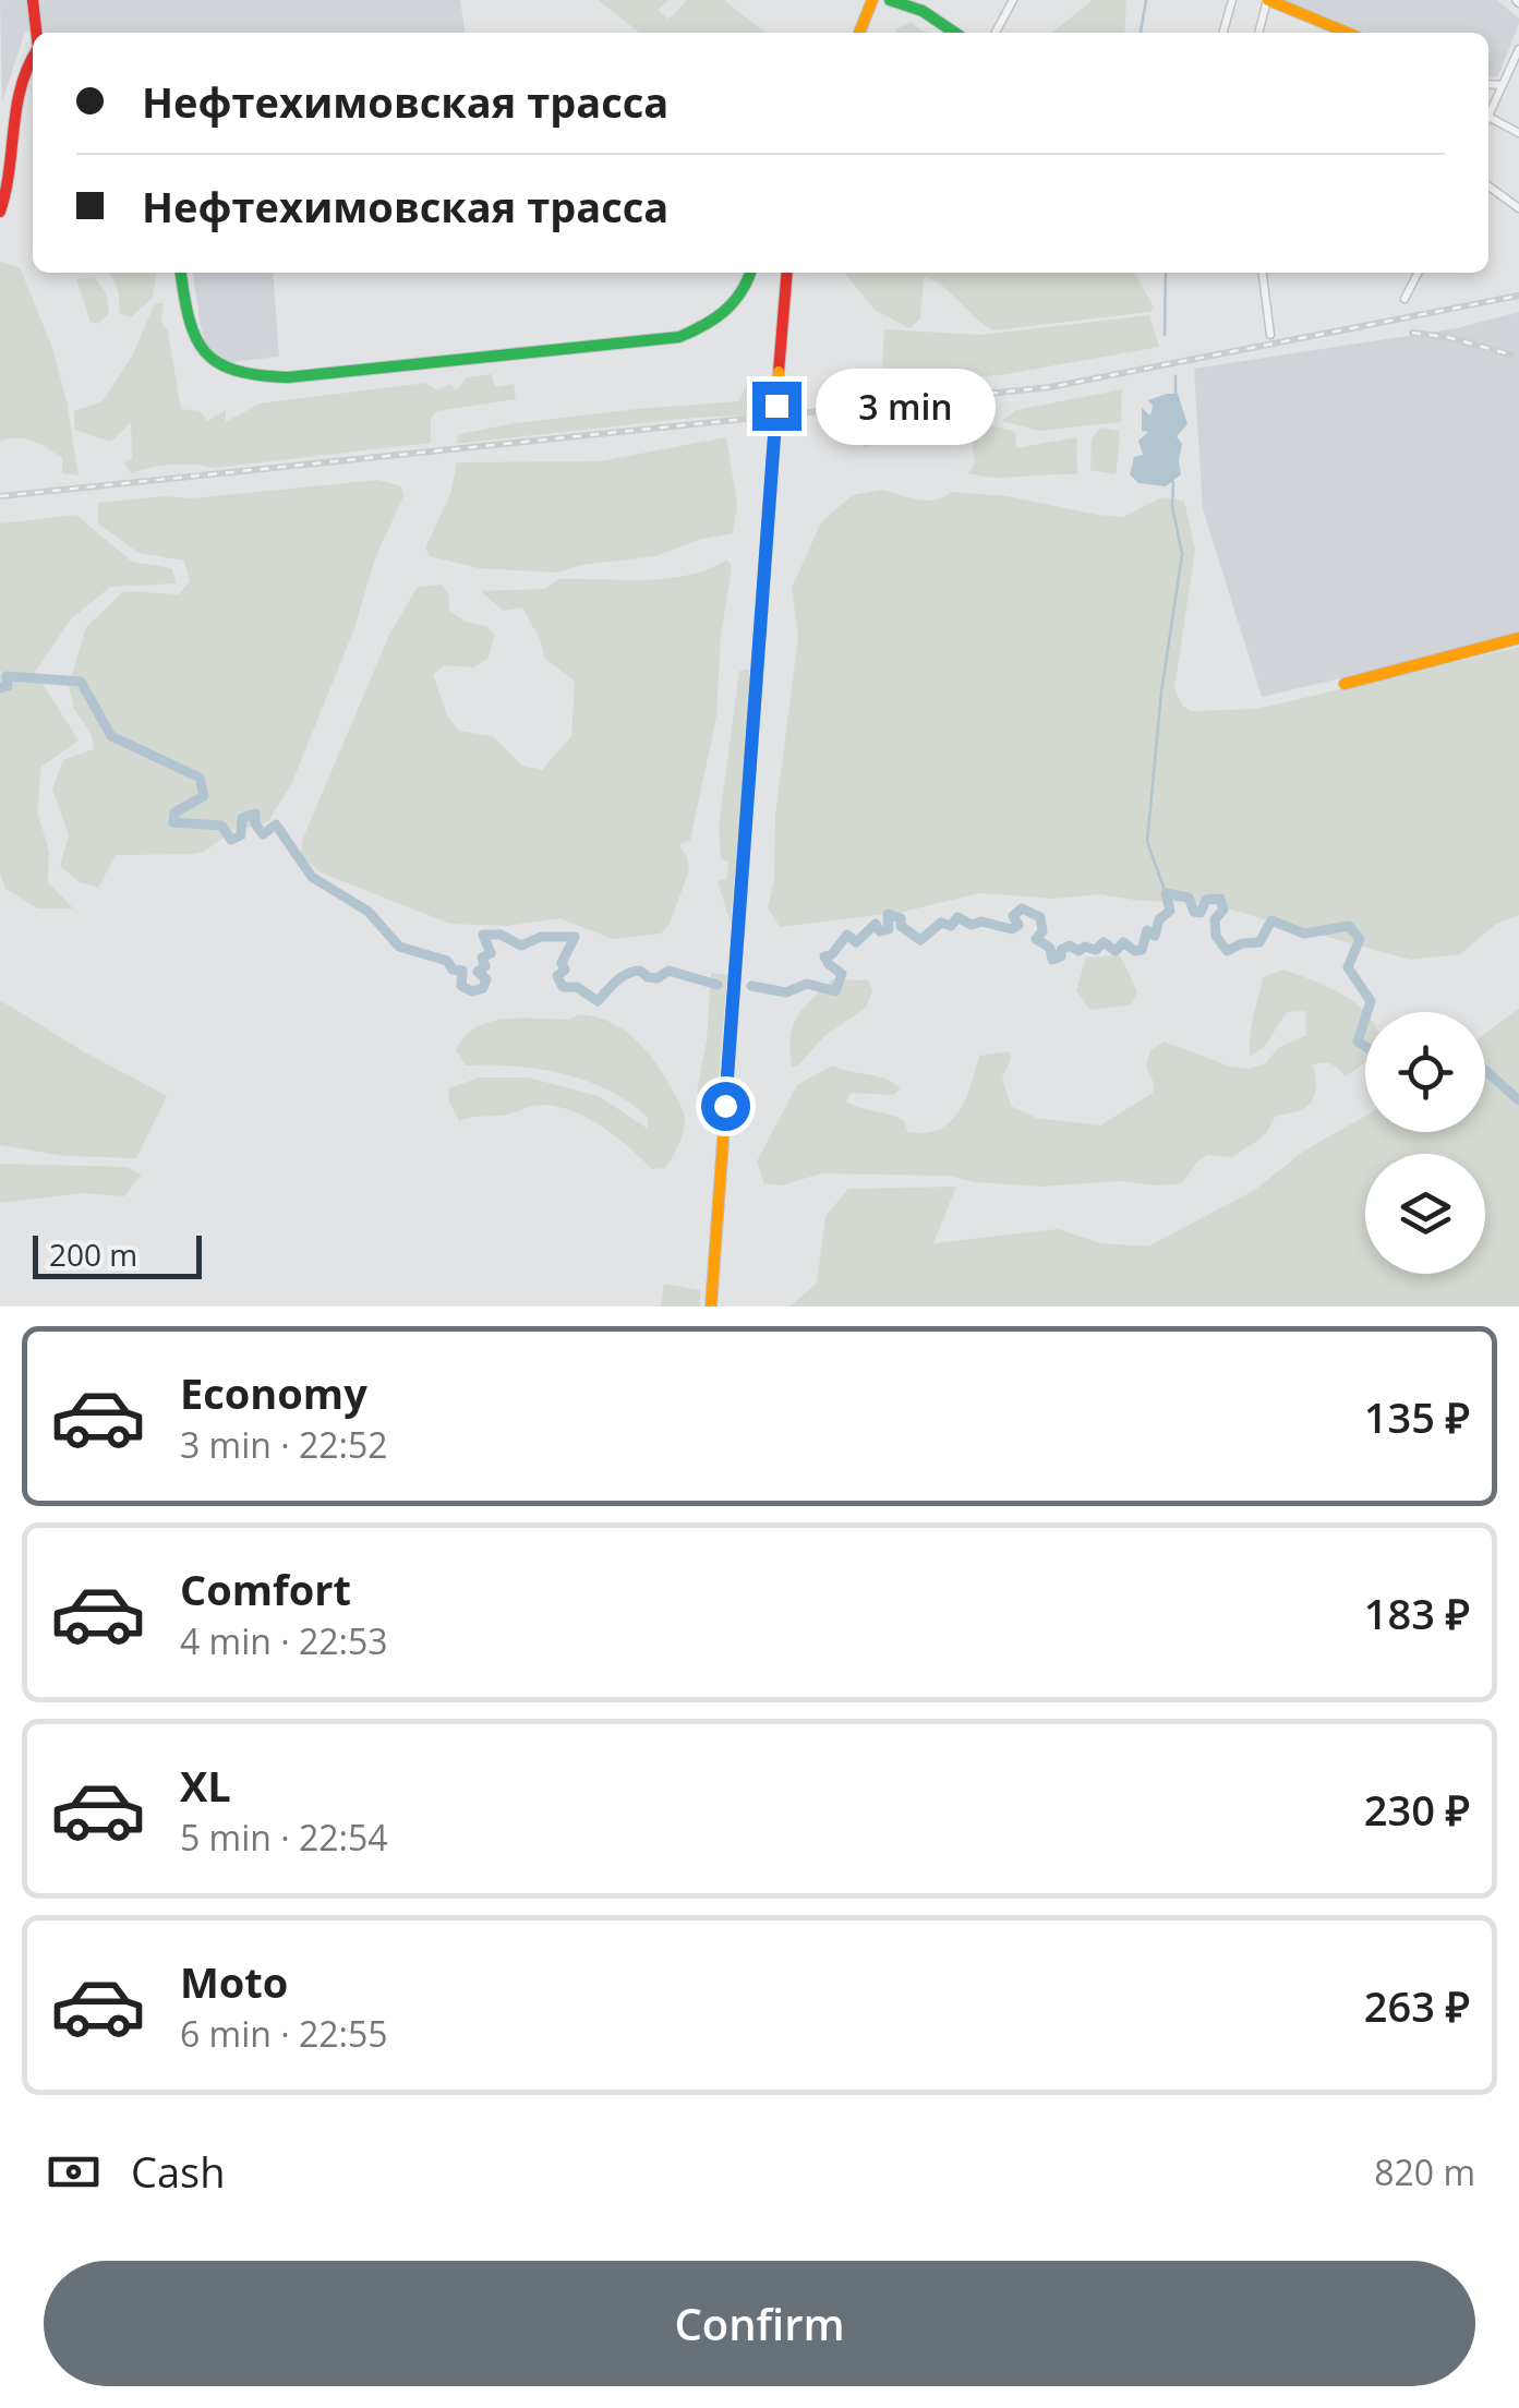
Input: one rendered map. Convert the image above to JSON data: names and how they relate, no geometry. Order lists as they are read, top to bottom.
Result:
{
  "scale_bar": "200 m",
  "page": {
    "banner": ["Нефтехимовская трасса", "Нефтехимовская трасса"],
    "bubble": "3 min",
    "scale": "200 m",
    "list": [
      {
        "name": "Economy",
        "note": "3 min · 22:52",
        "value": "135 ₽"
      },
      {
        "name": "Comfort",
        "note": "4 min · 22:53",
        "value": "183 ₽"
      },
      {
        "name": "XL",
        "note": "5 min · 22:54",
        "value": "230 ₽"
      },
      {
        "name": "Moto",
        "note": "6 min · 22:55",
        "value": "263 ₽"
      }
    ],
    "pay": ["Cash", "820 m"],
    "buttons": "Confirm"
  }
}
